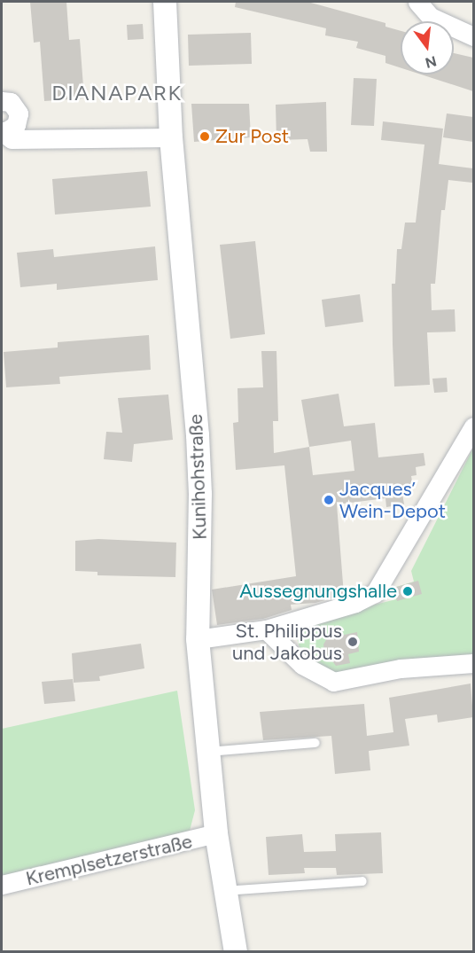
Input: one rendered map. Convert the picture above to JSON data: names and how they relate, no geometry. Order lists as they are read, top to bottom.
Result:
{
  "streets": {
    "street": ["Kunihohstraße", "Kremplsetzerstraße"]
  },
  "crossings": [
    ["Kunihohstraße", "Kremplsetzerstraße"]
  ],
  "districts": ["DIANAPARK"],
  "places": [
    "Zur Post",
    "Jacques’ Wein-Depot",
    "Aussegnungshalle",
    "St. Philippus und Jakobus"
  ],
  "north": "bottom"
}
